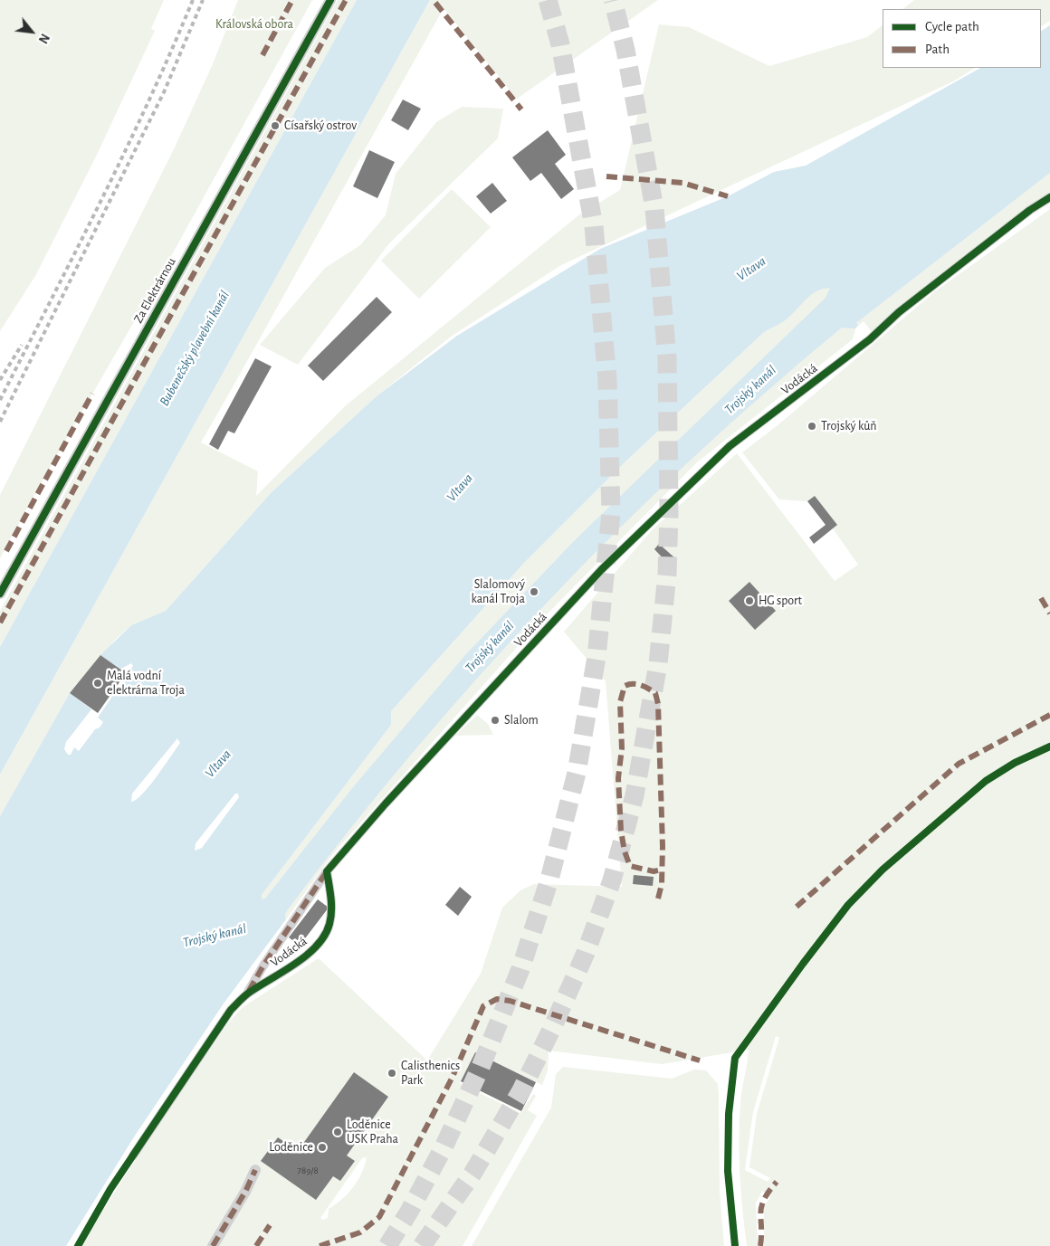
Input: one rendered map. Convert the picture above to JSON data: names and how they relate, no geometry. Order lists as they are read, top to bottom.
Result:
{
  "streets": {
    "street": ["Za Elektrárnou", "Vodácká"]
  },
  "water": ["Vltava", "Bubenečský plavební kanál", "Trojský kanál"],
  "parks": ["Královská obora"],
  "places": [
    "Císařský ostrov",
    "Trojský kůň",
    "Slalomový kanál Troja",
    "HG sport",
    "Malá vodní elektrárna Troja",
    "Slalom",
    "Calisthenics Park",
    "Loděnice USK Praha",
    "Loděnice"
  ],
  "house_numbers": ["789/8"],
  "legend": ["Cycle path", "Path"],
  "north": "bottom right"
}
